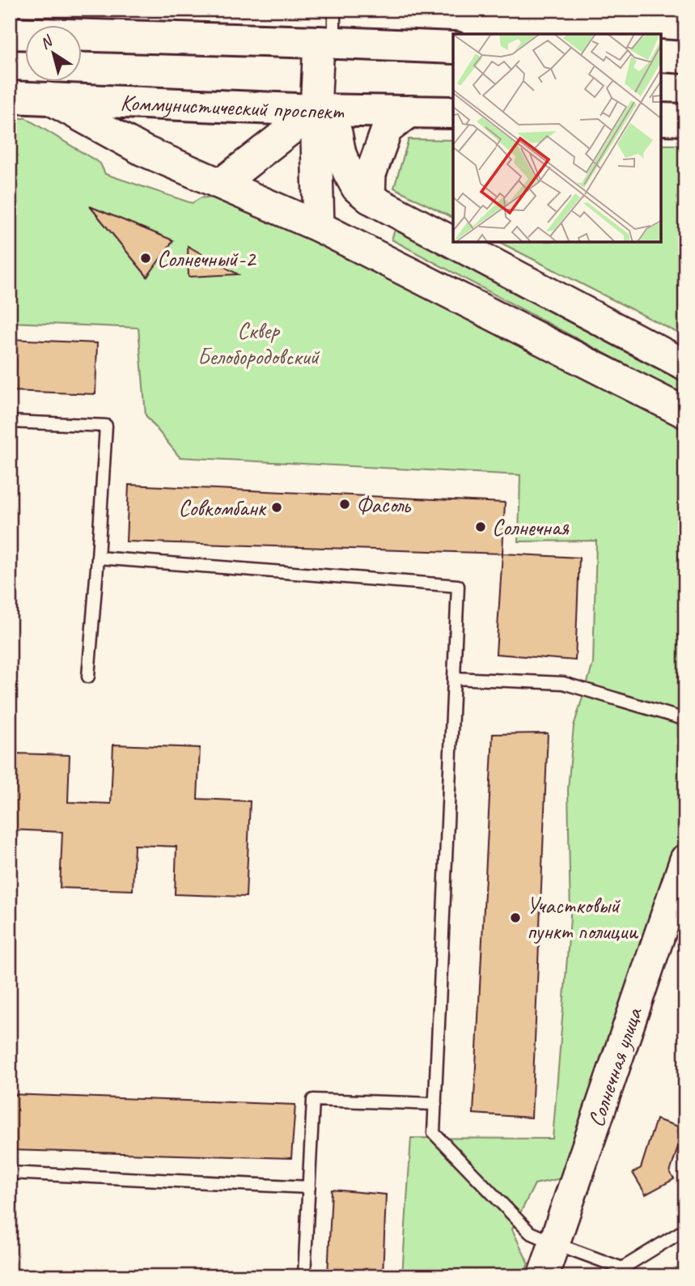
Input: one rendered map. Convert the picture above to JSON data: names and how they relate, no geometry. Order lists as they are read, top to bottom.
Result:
{
  "streets": {
    "main road": ["Коммунистический проспект"],
    "street": ["Солнечная улица"]
  },
  "parks": ["Сквер Белобородовский"],
  "places": [
    "Солнечный-2",
    "Фасоль",
    "Совкомбанк",
    "Солнечная",
    "Участковый пункт полиции"
  ],
  "north": "top left"
}
